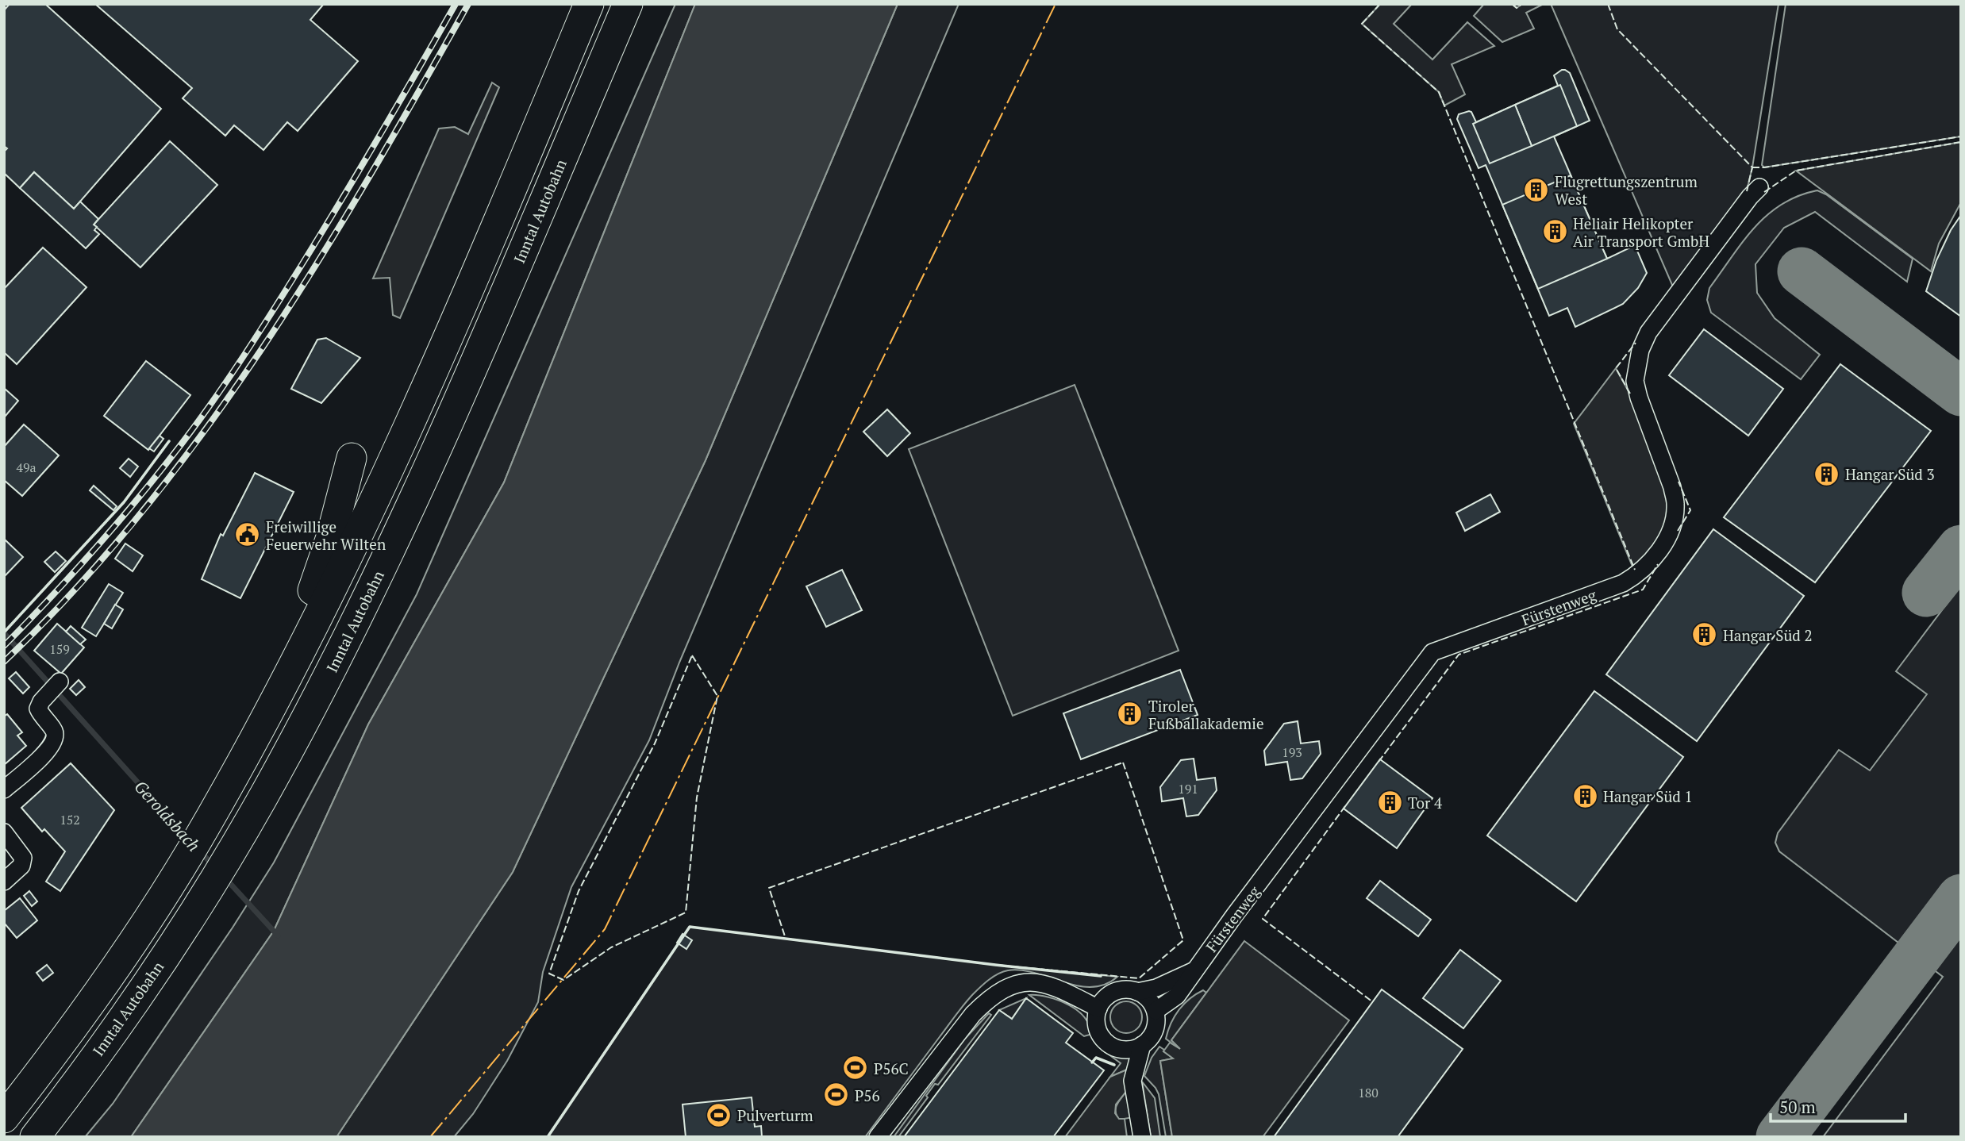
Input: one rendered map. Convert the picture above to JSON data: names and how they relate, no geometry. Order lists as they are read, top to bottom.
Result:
{
  "streets": {
    "highway": ["Inntal Autobahn"],
    "street": ["Fürstenweg"]
  },
  "water": ["Geroldsbach"],
  "places": {
    "building": [
      "Flugrettungszentrum West",
      "Heliair Helikopter Air Transport GmbH",
      "Hangar Süd 3",
      "Hangar Süd 2",
      "Tiroler Fußballakademie",
      "Hangar Süd 1",
      "Tor 4"
    ],
    "public building": ["Freiwillige Feuerwehr Wilten"],
    "sports": ["P56C", "P56", "Pulverturm"]
  },
  "house_numbers": [
    "49a",
    "159",
    "193",
    "191",
    "152",
    "180"
  ],
  "scale_bar": "50 m"
}
